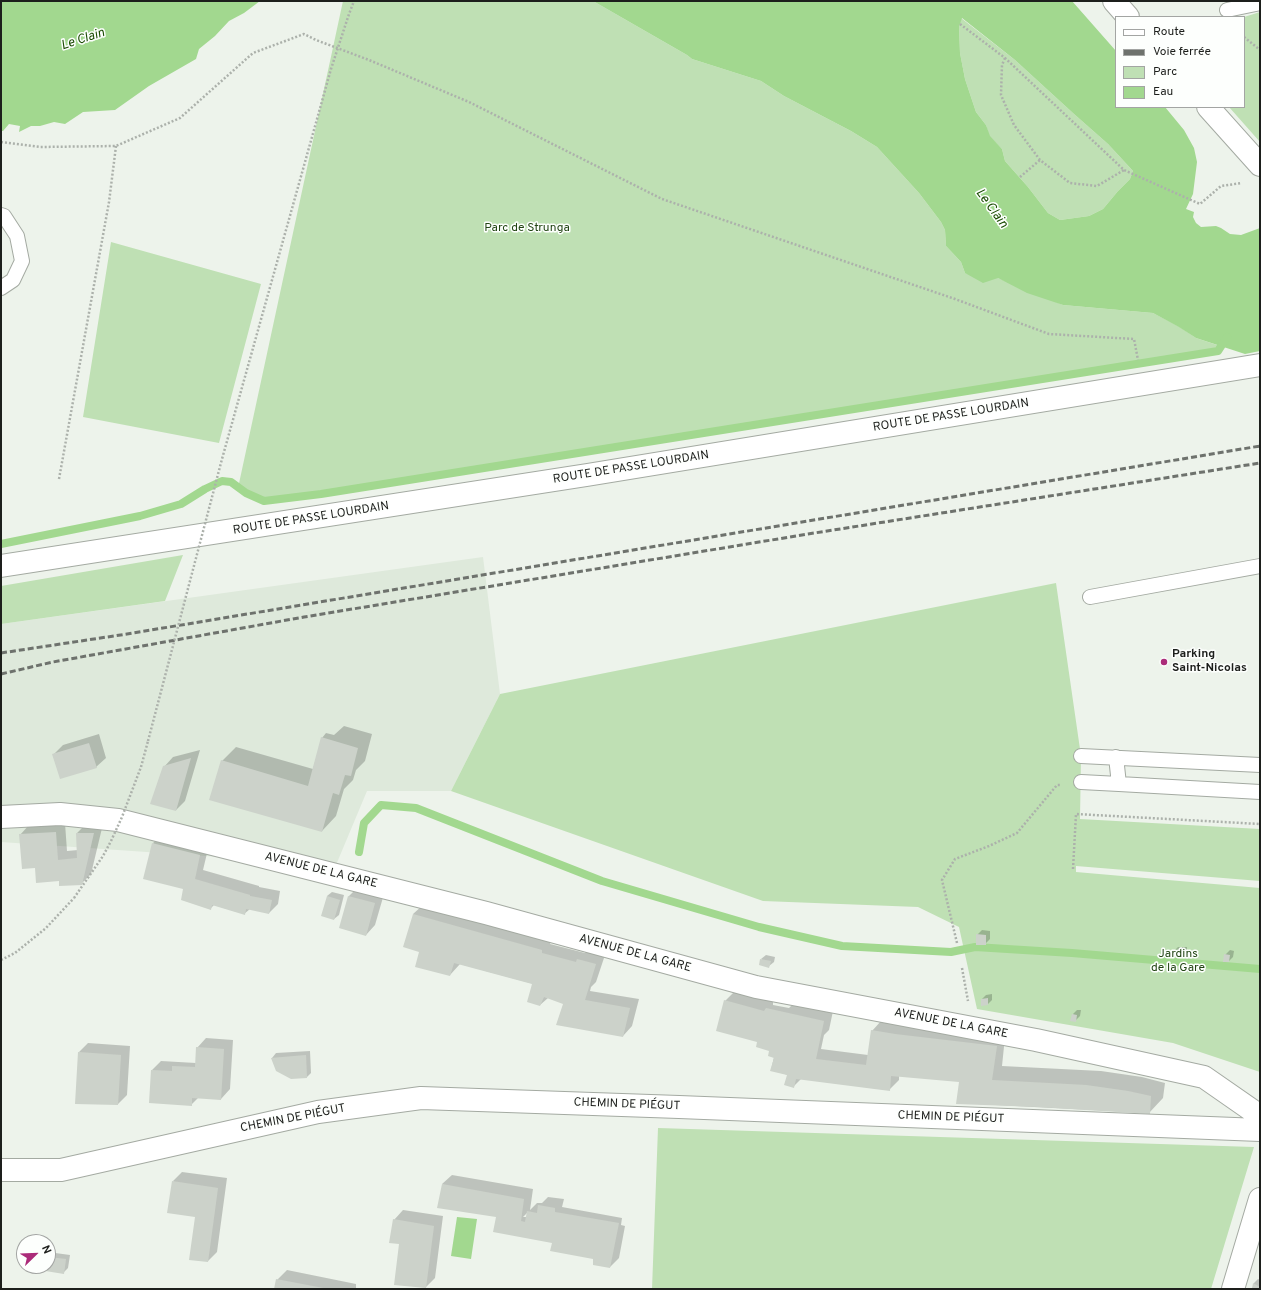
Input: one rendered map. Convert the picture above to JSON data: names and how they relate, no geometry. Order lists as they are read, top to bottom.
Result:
{
  "streets": {
    "street": ["ROUTE DE PASSE LOURDAIN", "AVENUE DE LA GARE", "CHEMIN DE PIÉGUT"]
  },
  "water": ["Le Clain"],
  "parks": ["Parc de Strunga", "Jardins de la Gare"],
  "places": ["Parking Saint-Nicolas"],
  "legend": [
    "Route",
    "Voie ferrée",
    "Parc",
    "Eau"
  ],
  "north": "top right"
}
